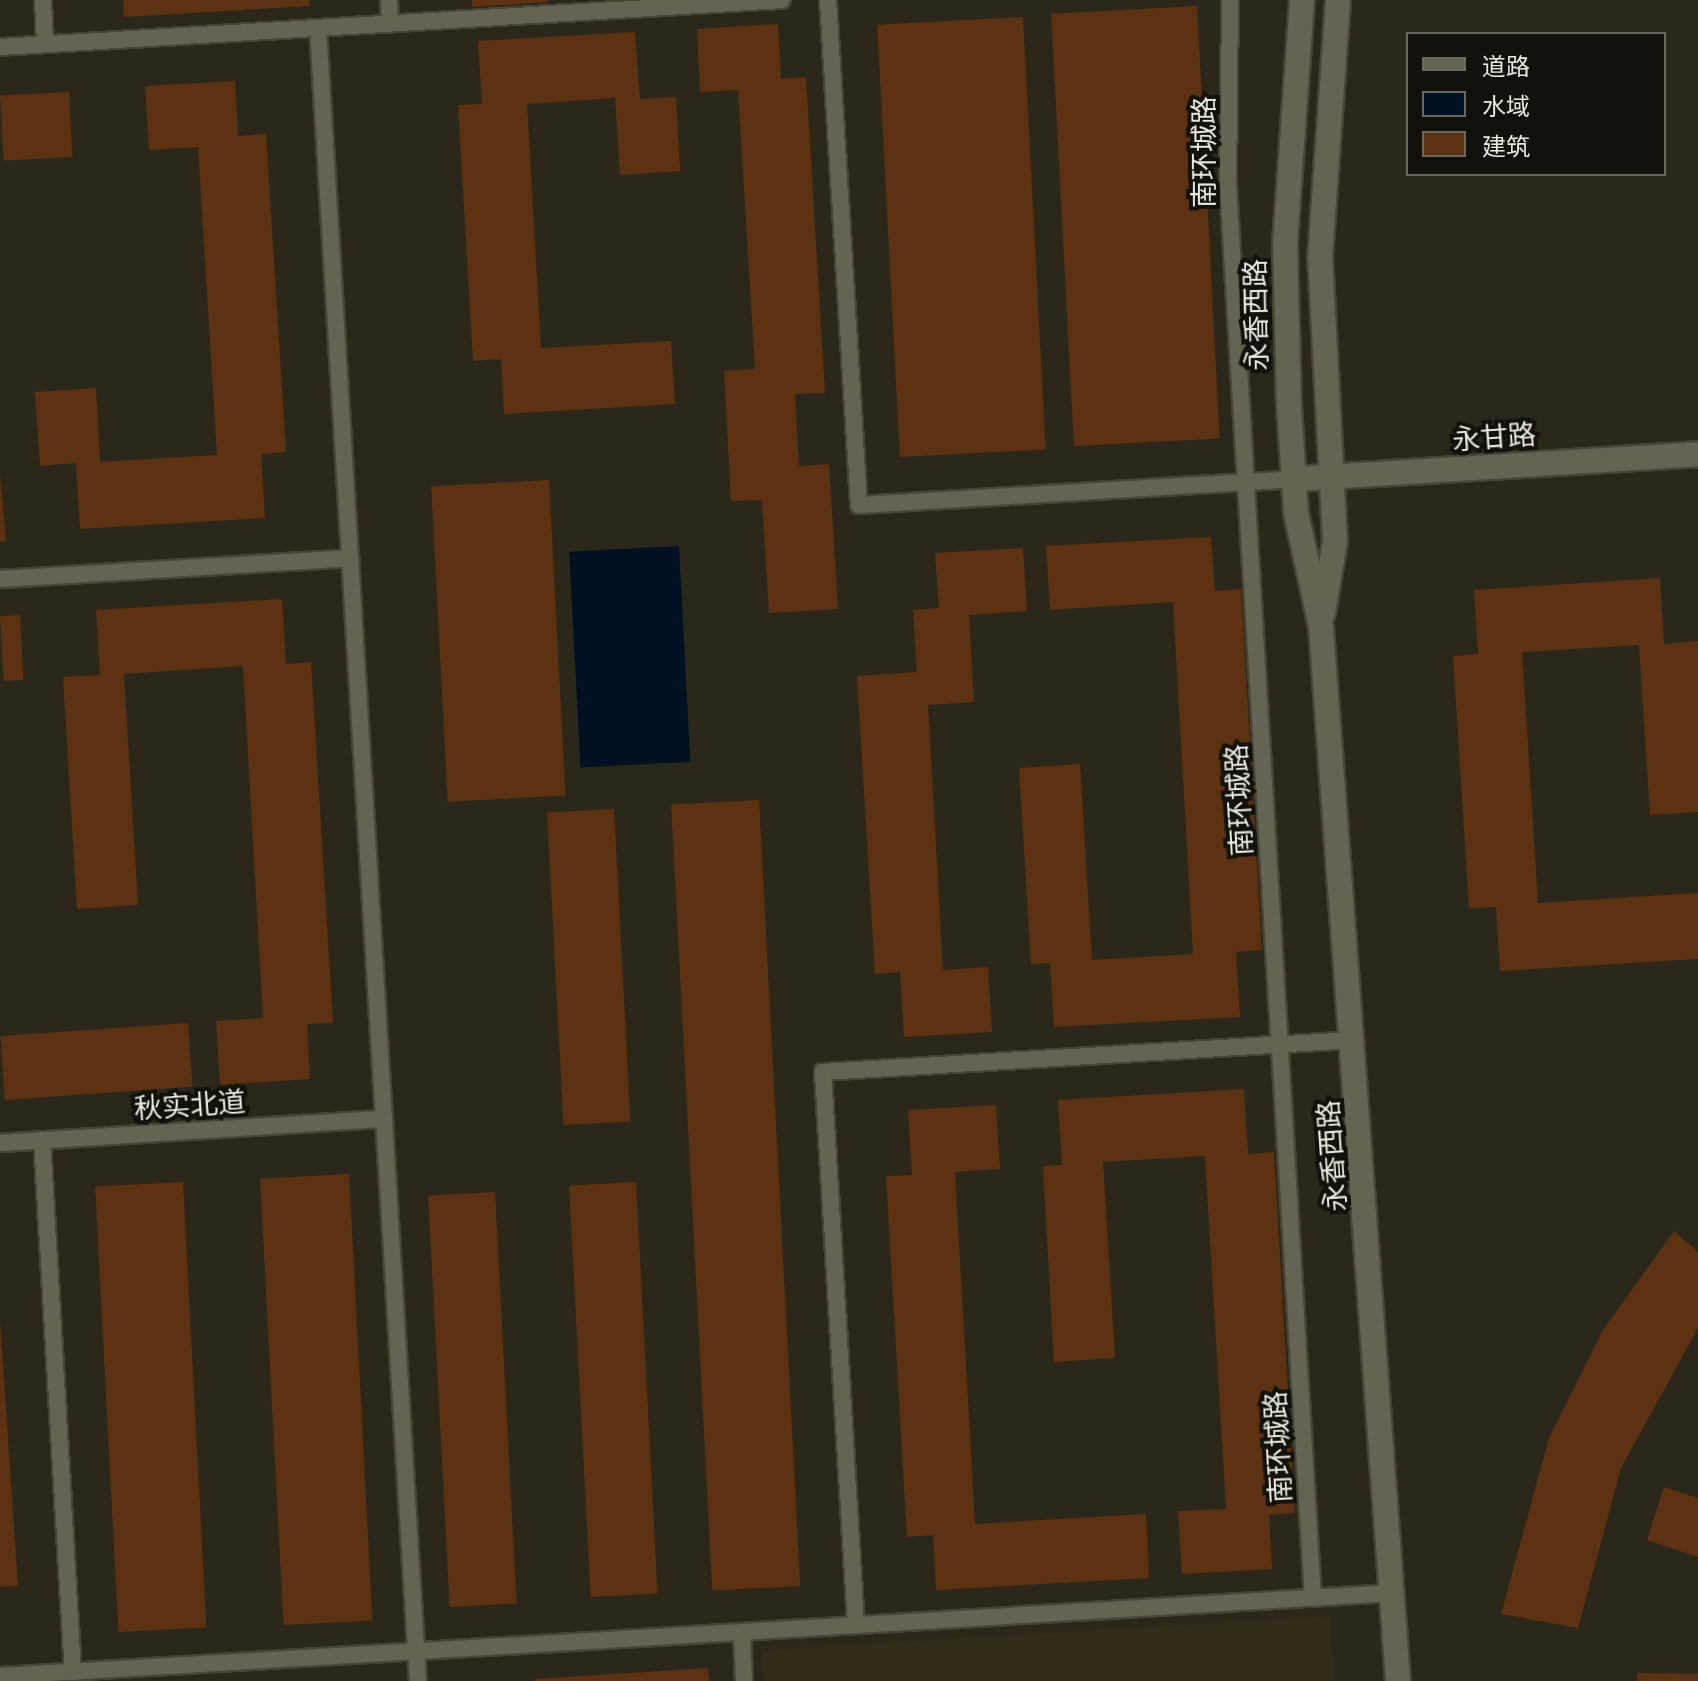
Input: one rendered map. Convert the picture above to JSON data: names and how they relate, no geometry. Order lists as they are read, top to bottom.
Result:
{
  "streets": {
    "main road": ["永香西路", "永甘路"],
    "lane": ["南环城路", "秋实北道"]
  },
  "crossings": [
    ["永香西路", "永甘路"]
  ],
  "legend": ["道路", "水域", "建筑"]
}
